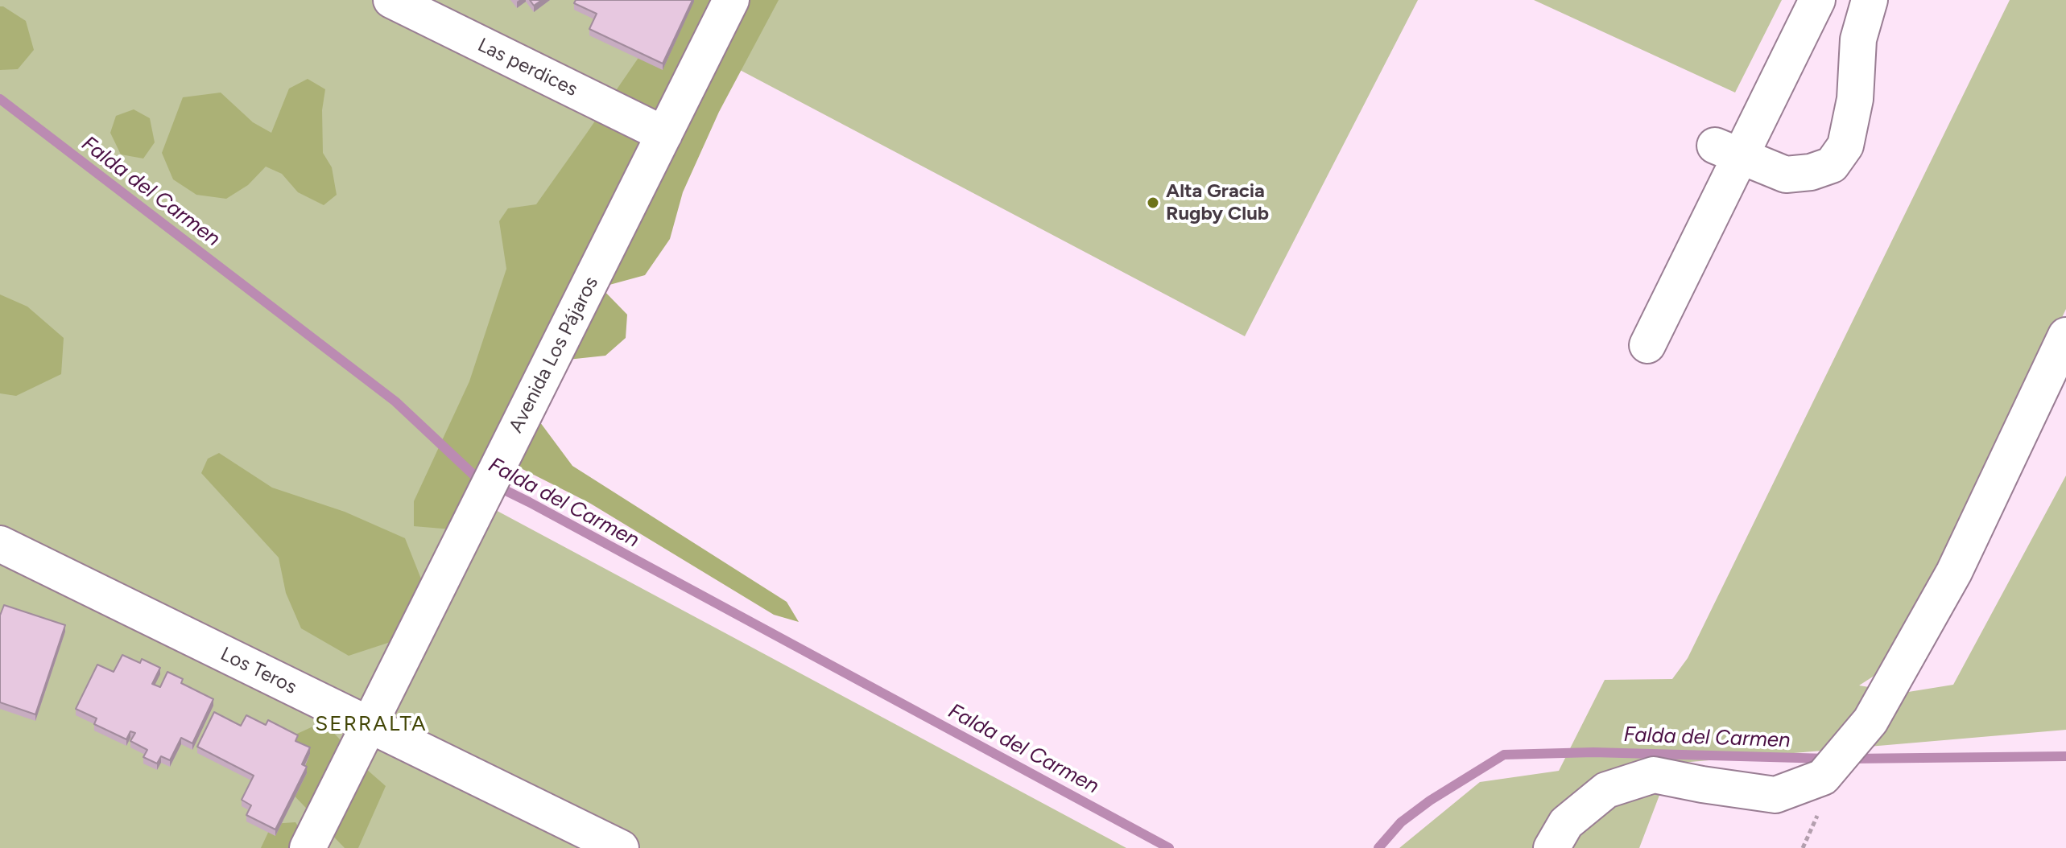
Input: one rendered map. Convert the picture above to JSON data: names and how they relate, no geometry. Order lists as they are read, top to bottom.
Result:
{
  "streets": {
    "street": ["Las perdices", "Avenida Los Pájaros", "Los Teros"]
  },
  "crossings": [
    ["Las perdices", "Avenida Los Pájaros"],
    ["Avenida Los Pájaros", "Los Teros"]
  ],
  "districts": ["SERRALTA"],
  "water": ["Falda del Carmen"],
  "places": ["Alta Gracia Rugby Club"]
}
